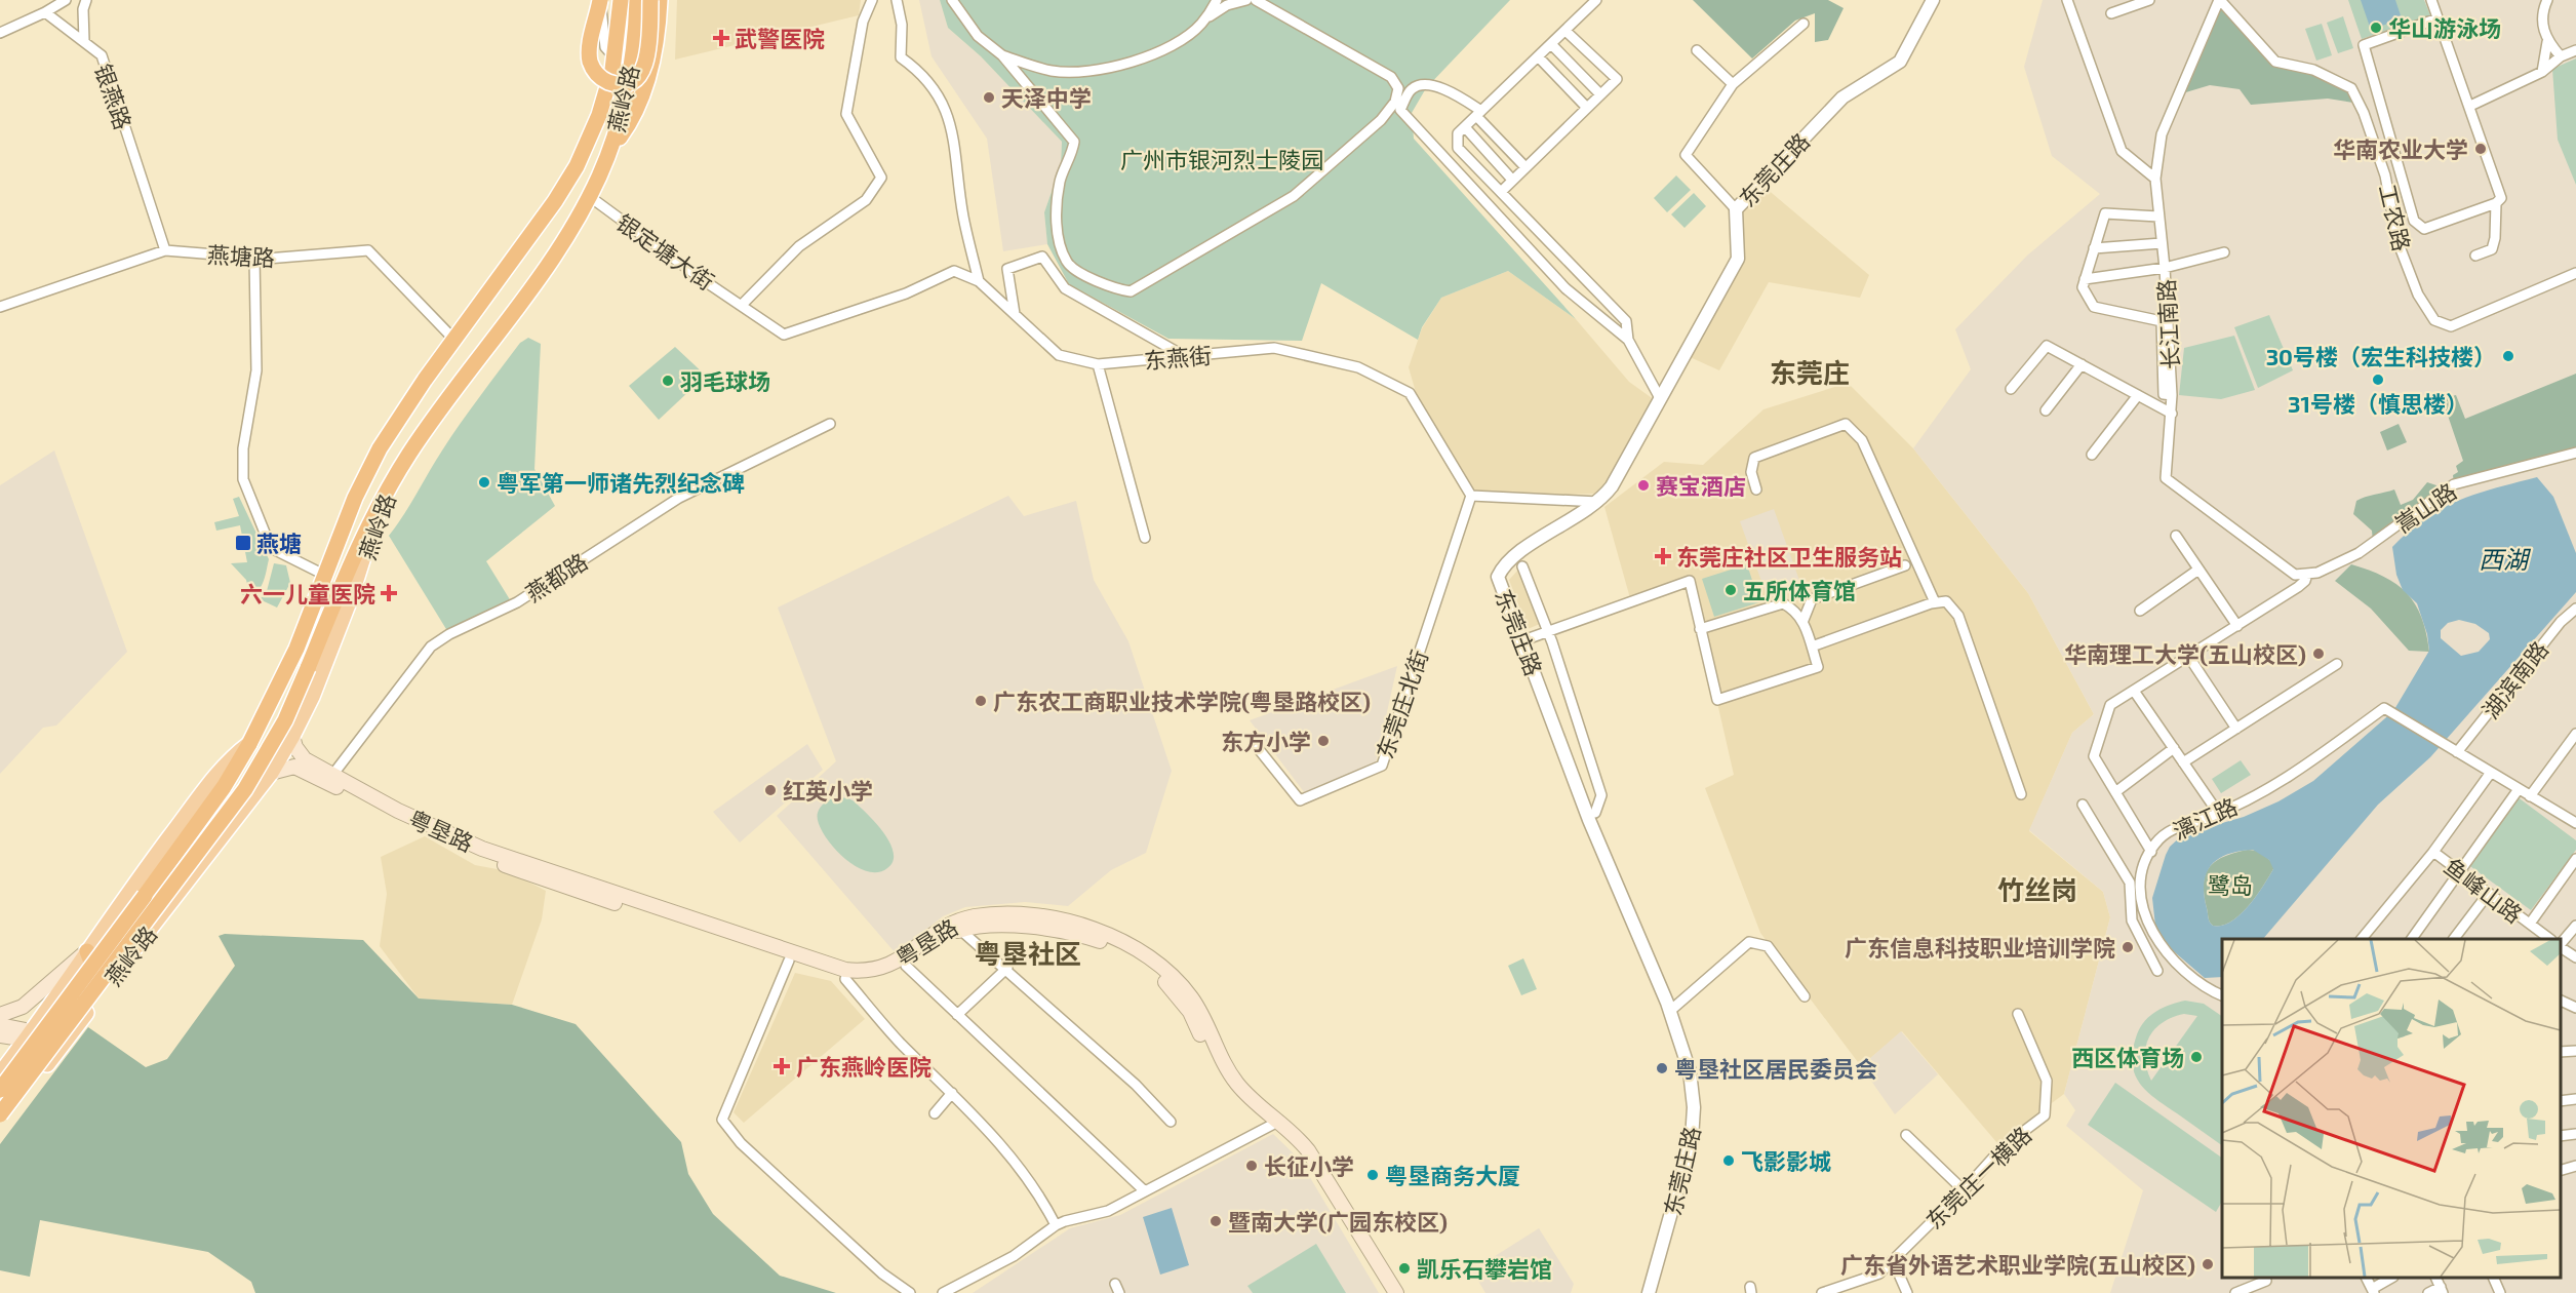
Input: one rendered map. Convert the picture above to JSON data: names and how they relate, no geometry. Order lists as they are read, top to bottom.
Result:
{
  "streets": {
    "highway": ["燕岭路"],
    "main road": ["粤垦路"],
    "street": [
      "银燕路",
      "东莞庄路",
      "工农路",
      "银定塘大街",
      "燕塘路",
      "长江南路",
      "东燕街",
      "嵩山路",
      "燕都路",
      "湖滨南路",
      "东莞庄北街",
      "漓江路",
      "鱼峰山路",
      "东莞庄一横路"
    ]
  },
  "crossings": [
    ["银燕路", "燕塘路"],
    ["燕岭路", "银定塘大街"],
    ["燕岭路", "燕塘路"],
    ["燕岭路", "粤垦路"],
    ["工农路", "长江南路"],
    ["银定塘大街", "东燕街"],
    ["长江南路", "嵩山路"],
    ["东燕街", "东莞庄北街"],
    ["嵩山路", "漓江路"],
    ["燕都路", "粤垦路"],
    ["湖滨南路", "漓江路"]
  ],
  "districts": ["东莞庄", "竹丝岗", "粤垦社区"],
  "water": ["西湖"],
  "parks": ["广州市银河烈士陵园", "鹭岛"],
  "places": {
    "other": [
      "华山游泳场",
      "天泽中学",
      "华南农业大学",
      "30号楼（宏生科技楼）",
      "31号楼（慎思楼）",
      "羽毛球场",
      "粤军第一师诸先烈纪念碑",
      "赛宝酒店",
      "五所体育馆",
      "华南理工大学(五山校区)",
      "广东农工商职业技术学院(粤垦路校区)",
      "东方小学",
      "红英小学",
      "广东信息科技职业培训学院",
      "西区体育场",
      "粤垦社区居民委员会",
      "飞影影城",
      "长征小学",
      "粤垦商务大厦",
      "暨南大学(广园东校区)",
      "广东省外语艺术职业学院(五山校区)",
      "凯乐石攀岩馆"
    ],
    "health": [
      "武警医院",
      "东莞庄社区卫生服务站",
      "六一儿童医院",
      "广东燕岭医院"
    ],
    "transit": ["燕塘"]
  }
}
